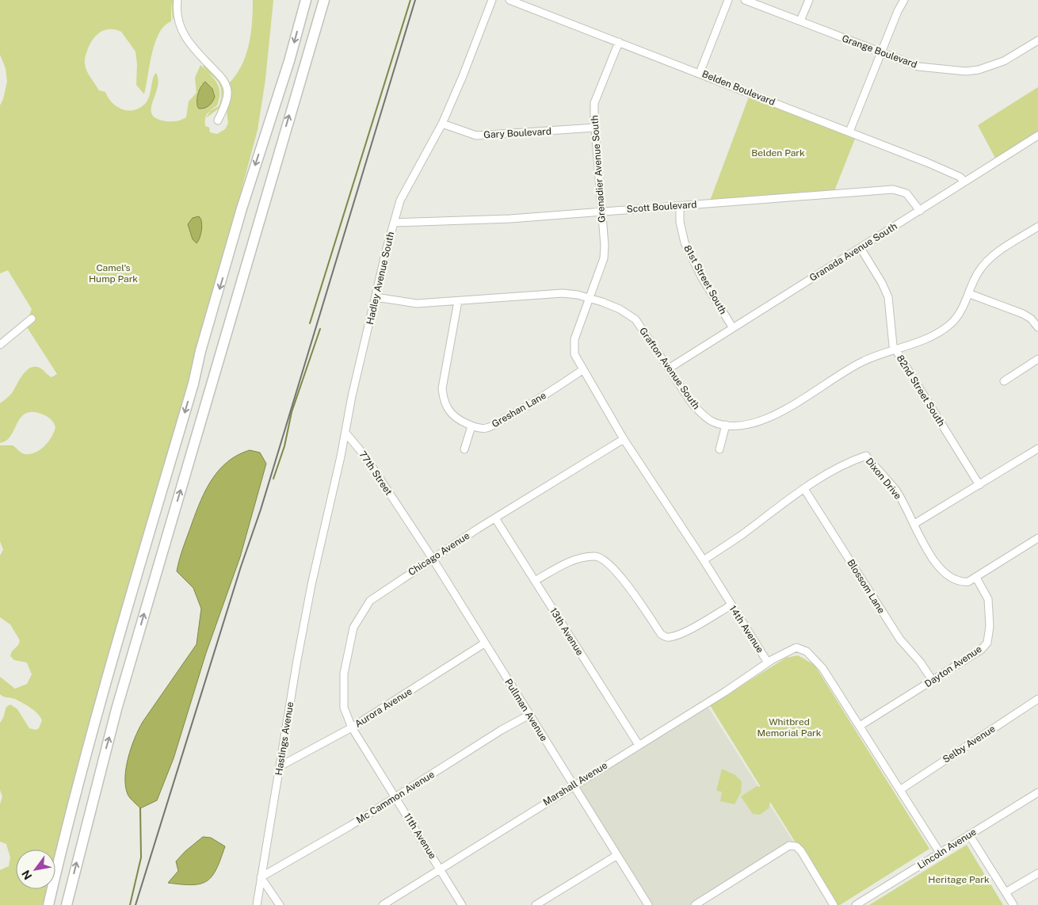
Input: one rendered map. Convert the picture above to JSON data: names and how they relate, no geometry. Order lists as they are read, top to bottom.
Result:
{
  "streets": {
    "street": [
      "Grange Boulevard",
      "Belden Boulevard",
      "Gary Boulevard",
      "Grenadier Avenue South",
      "Scott Boulevard",
      "Granada Avenue South",
      "Hadley Avenue South",
      "81st Street South",
      "Grafton Avenue South",
      "82nd Street South",
      "Greshan Lane",
      "77th Street",
      "Dixon Drive",
      "Chicago Avenue",
      "Blossom Lane",
      "14th Avenue",
      "13th Avenue",
      "Dayton Avenue",
      "Aurora Avenue",
      "Pullman Avenue",
      "Hastings Avenue",
      "Selby Avenue",
      "Marshall Avenue",
      "Mc Cammon Avenue",
      "11th Avenue",
      "Lincoln Avenue"
    ]
  },
  "crossings": [
    ["Belden Boulevard", "Grenadier Avenue South"],
    ["Belden Boulevard", "Granada Avenue South"],
    ["Gary Boulevard", "Grenadier Avenue South"],
    ["Gary Boulevard", "Hadley Avenue South"],
    ["Grenadier Avenue South", "Scott Boulevard"],
    ["Grenadier Avenue South", "Grafton Avenue South"],
    ["Grenadier Avenue South", "Greshan Lane"],
    ["Grenadier Avenue South", "14th Avenue"],
    ["Scott Boulevard", "Granada Avenue South"],
    ["Scott Boulevard", "Hadley Avenue South"],
    ["Scott Boulevard", "81st Street South"],
    ["Granada Avenue South", "81st Street South"],
    ["Granada Avenue South", "Grafton Avenue South"],
    ["Granada Avenue South", "82nd Street South"],
    ["Hadley Avenue South", "Grafton Avenue South"],
    ["Hadley Avenue South", "77th Street"],
    ["Hadley Avenue South", "Hastings Avenue"],
    ["Grafton Avenue South", "82nd Street South"],
    ["Greshan Lane", "14th Avenue"],
    ["77th Street", "Pullman Avenue"],
    ["Dixon Drive", "Blossom Lane"],
    ["Dixon Drive", "14th Avenue"],
    ["Dixon Drive", "Dayton Avenue"],
    ["Chicago Avenue", "14th Avenue"],
    ["Chicago Avenue", "13th Avenue"],
    ["Chicago Avenue", "Aurora Avenue"],
    ["Chicago Avenue", "Pullman Avenue"],
    ["Chicago Avenue", "11th Avenue"],
    ["Blossom Lane", "Dayton Avenue"],
    ["14th Avenue", "Dayton Avenue"],
    ["14th Avenue", "Selby Avenue"],
    ["14th Avenue", "Marshall Avenue"],
    ["14th Avenue", "Lincoln Avenue"],
    ["13th Avenue", "Marshall Avenue"],
    ["Aurora Avenue", "Pullman Avenue"],
    ["Aurora Avenue", "Hastings Avenue"],
    ["Aurora Avenue", "11th Avenue"],
    ["Pullman Avenue", "Marshall Avenue"],
    ["Pullman Avenue", "Mc Cammon Avenue"],
    ["Hastings Avenue", "Mc Cammon Avenue"],
    ["Marshall Avenue", "11th Avenue"],
    ["Mc Cammon Avenue", "11th Avenue"]
  ],
  "parks": [
    "Belden Park",
    "Camel's Hump Park",
    "Whitbred Memorial Park",
    "Heritage Park"
  ],
  "north": "bottom left"
}
